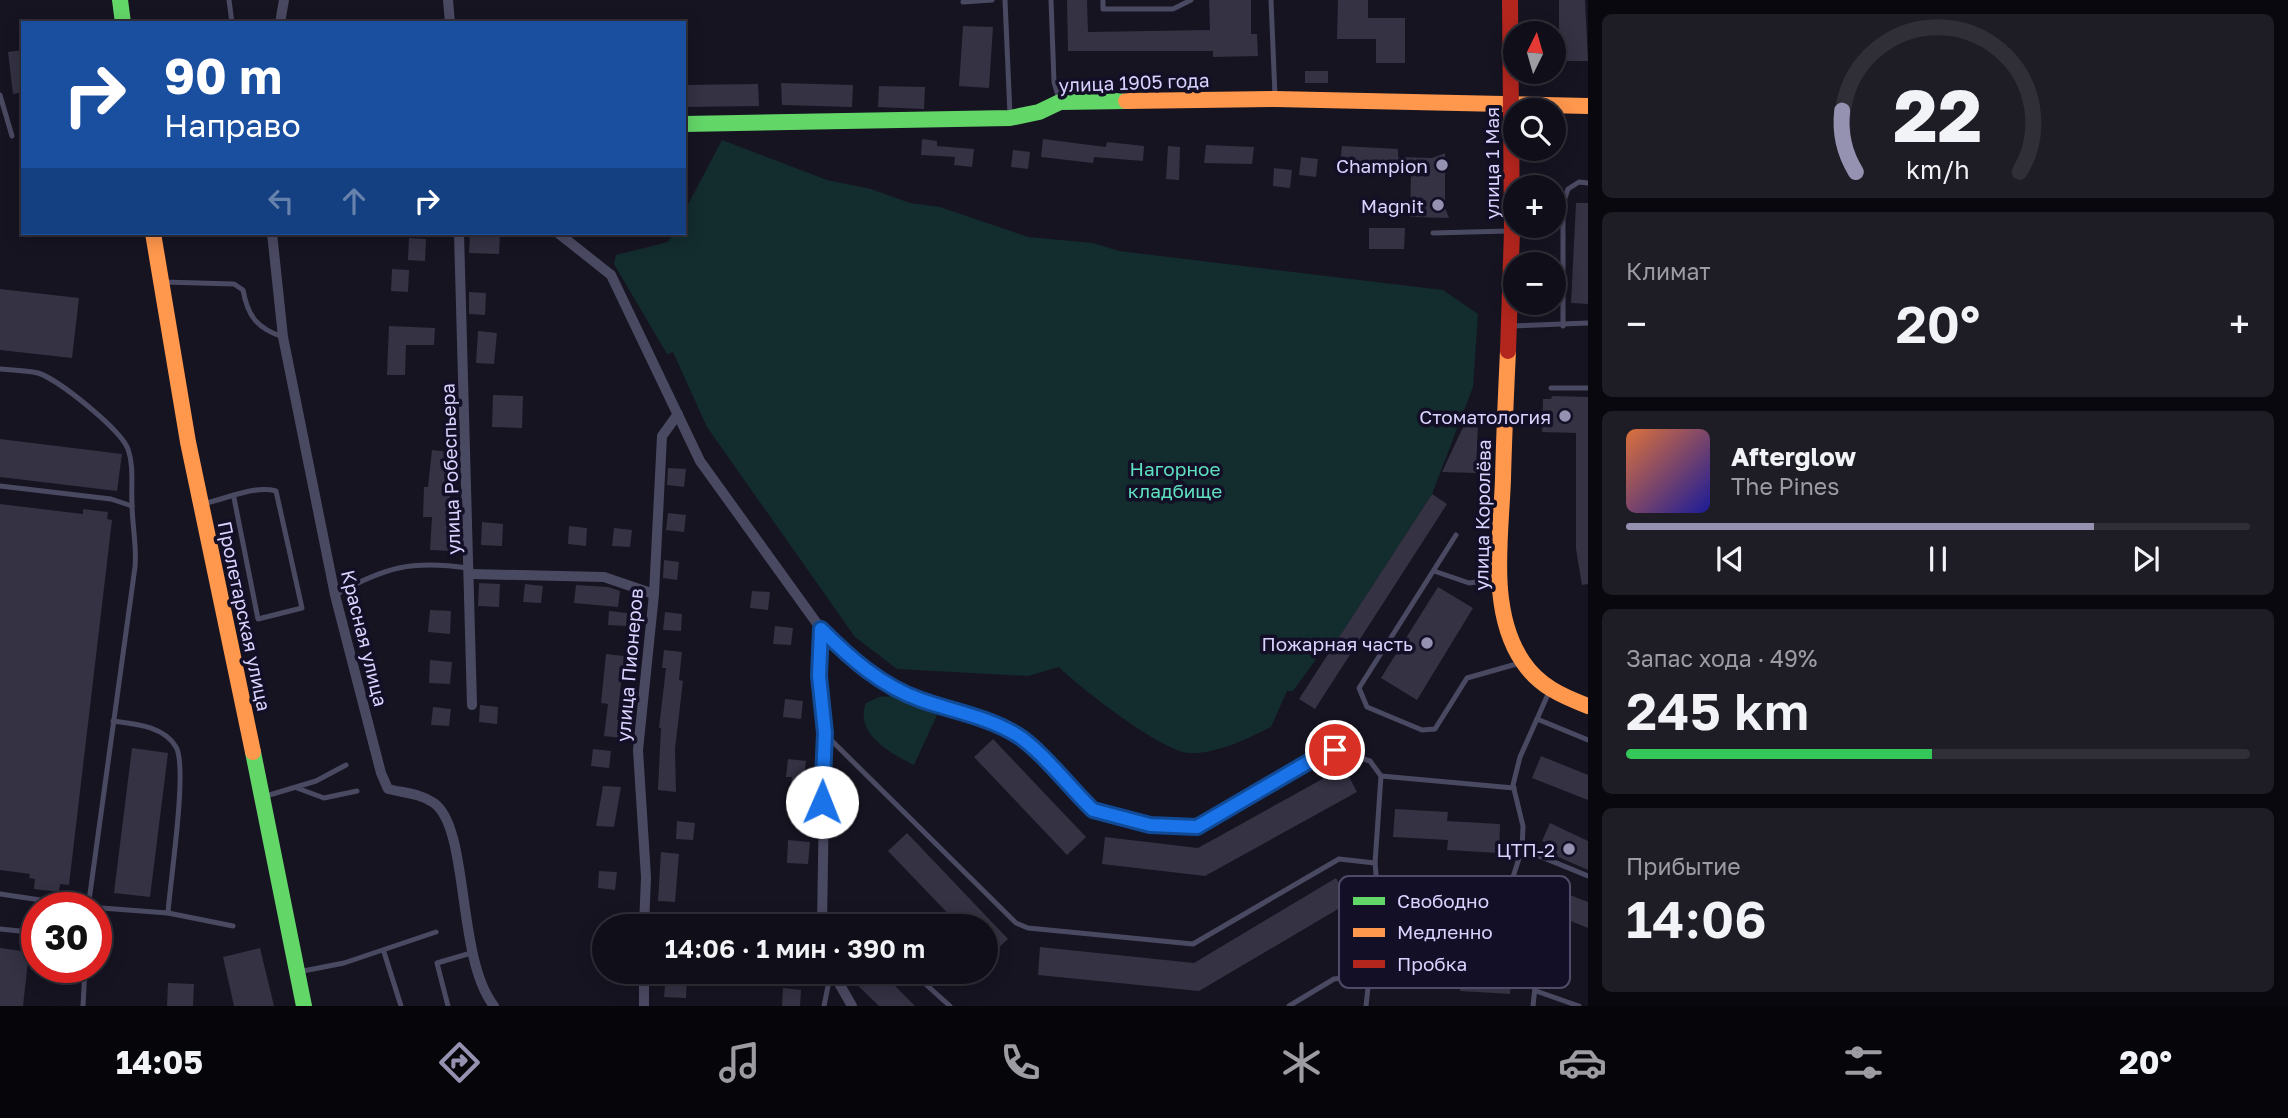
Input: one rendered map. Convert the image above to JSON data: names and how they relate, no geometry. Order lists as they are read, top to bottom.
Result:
{
  "streets": {
    "main road": [
      "улица 1905 года",
      "улица 1 Мая",
      "улица Королёва",
      "Пролетарская улица"
    ],
    "street": ["улица Робеспьера", "Красная улица", "улица Пионеров"]
  },
  "crossings": [
    ["улица 1 Мая", "улица Королёва"]
  ],
  "parks": ["Нагорное кладбище"],
  "places": [
    "Champion",
    "Magnit",
    "Стоматология",
    "Пожарная часть",
    "ЦТП-2"
  ],
  "legend": ["Свободно", "Медленно", "Пробка"],
  "north": "top",
  "page": {
    "map_buttons": ["+", "−"],
    "turn": ["90 m", "Направо"],
    "tile": [
      "Климат",
      ["Запас хода · 49%", "245 km"],
      ["Прибытие", "14:06"]
    ],
    "heat": ["−", "20°", "+"],
    "song": ["Afterglow", "The Pines"],
    "limit": "30",
    "trip": "14:06 · 1 мин · 390 m",
    "tabs": ["14:05", "20°"],
    "gauge": ["22", "km/h"]
  }
}
